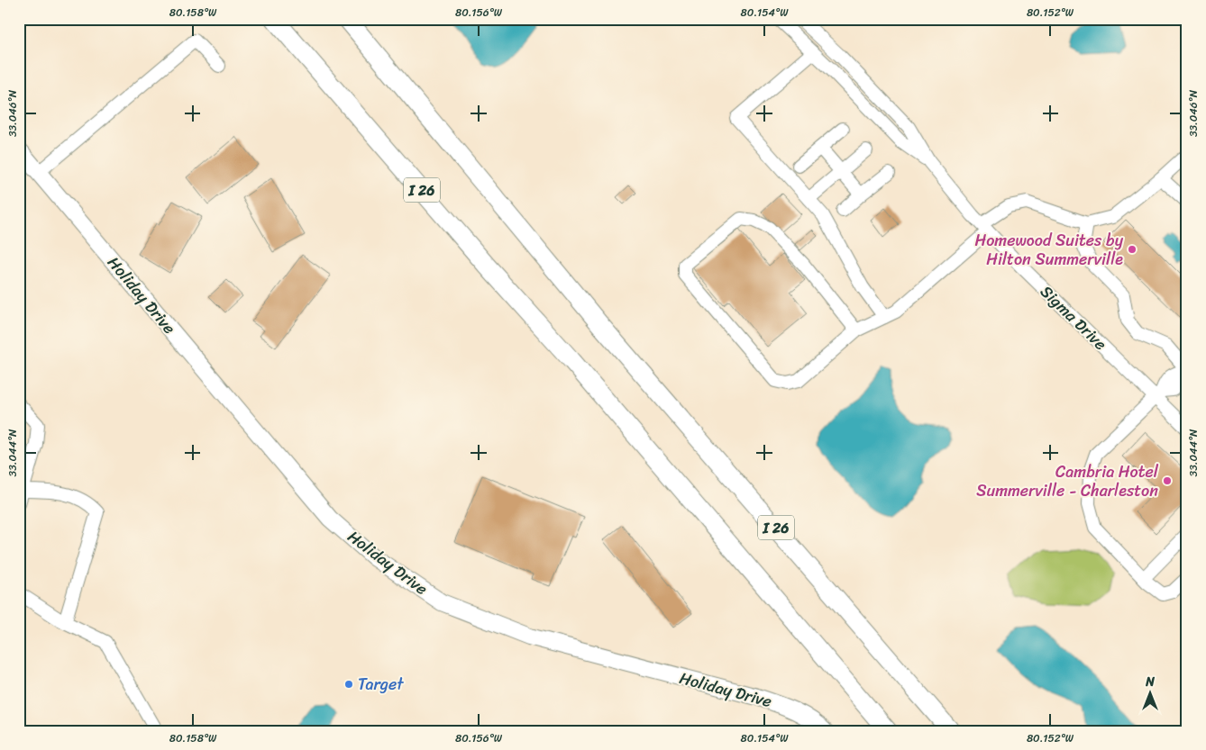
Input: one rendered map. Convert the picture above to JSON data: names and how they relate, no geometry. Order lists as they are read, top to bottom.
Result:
{
  "streets": {
    "highway": ["I 26"],
    "main road": ["Holiday Drive"],
    "street": ["Sigma Drive"]
  },
  "places": ["Homewood Suites by Hilton Summerville", "Cambria Hotel Summerville - Charleston", "Target"],
  "north": "top",
  "coordinates": [
    "80.158°W",
    "80.156°W",
    "80.154°W",
    "80.152°W",
    "33.046°N",
    "33.044°N"
  ]
}
